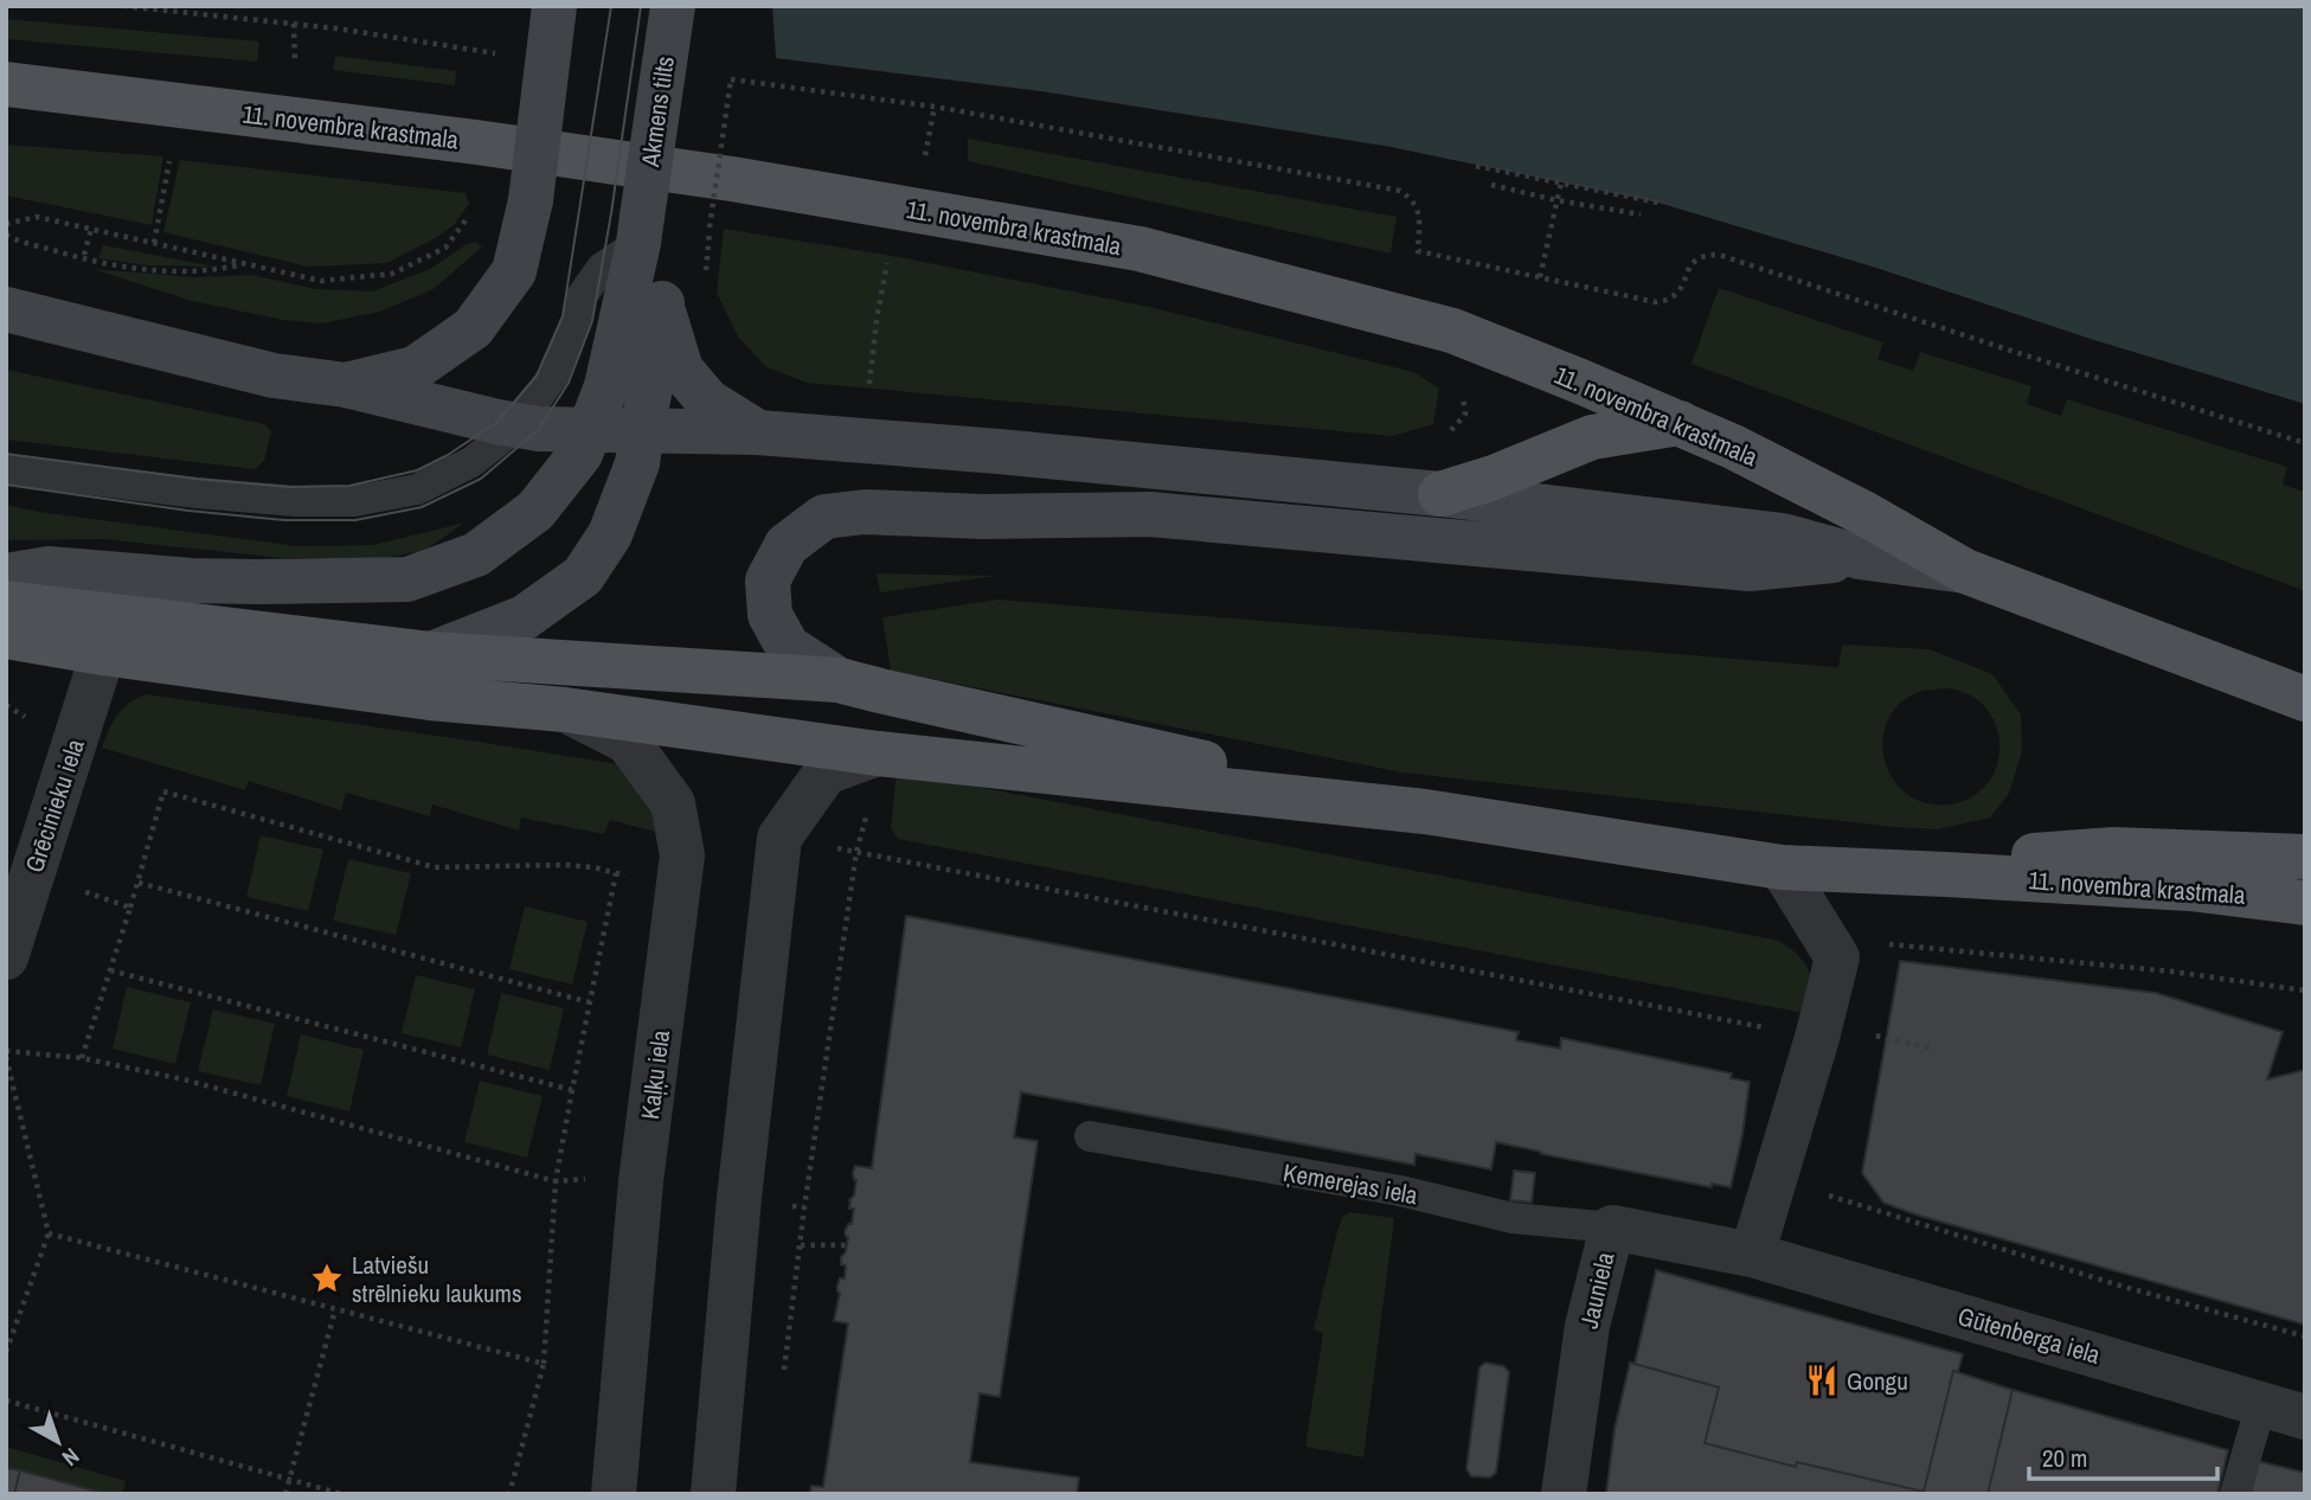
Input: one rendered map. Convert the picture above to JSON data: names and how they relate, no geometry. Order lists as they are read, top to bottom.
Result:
{
  "streets": {
    "main road": ["Akmens tilts", "11. novembra krastmala"],
    "street": [
      "Grēcinieku iela",
      "Kaļķu iela",
      "Jauniela",
      "Gūtenberga iela"
    ],
    "lane": ["Ķemerejas iela"]
  },
  "crossings": [
    ["Akmens tilts", "11. novembra krastmala"],
    ["11. novembra krastmala", "Grēcinieku iela"],
    ["11. novembra krastmala", "Kaļķu iela"],
    ["Ķemerejas iela", "Jauniela"],
    ["Jauniela", "Gūtenberga iela"]
  ],
  "places": {
    "place": ["Latviešu strēlnieku laukums"],
    "restaurant": ["Gongu"]
  },
  "scale_bar": "20 m",
  "north": "bottom right"
}
